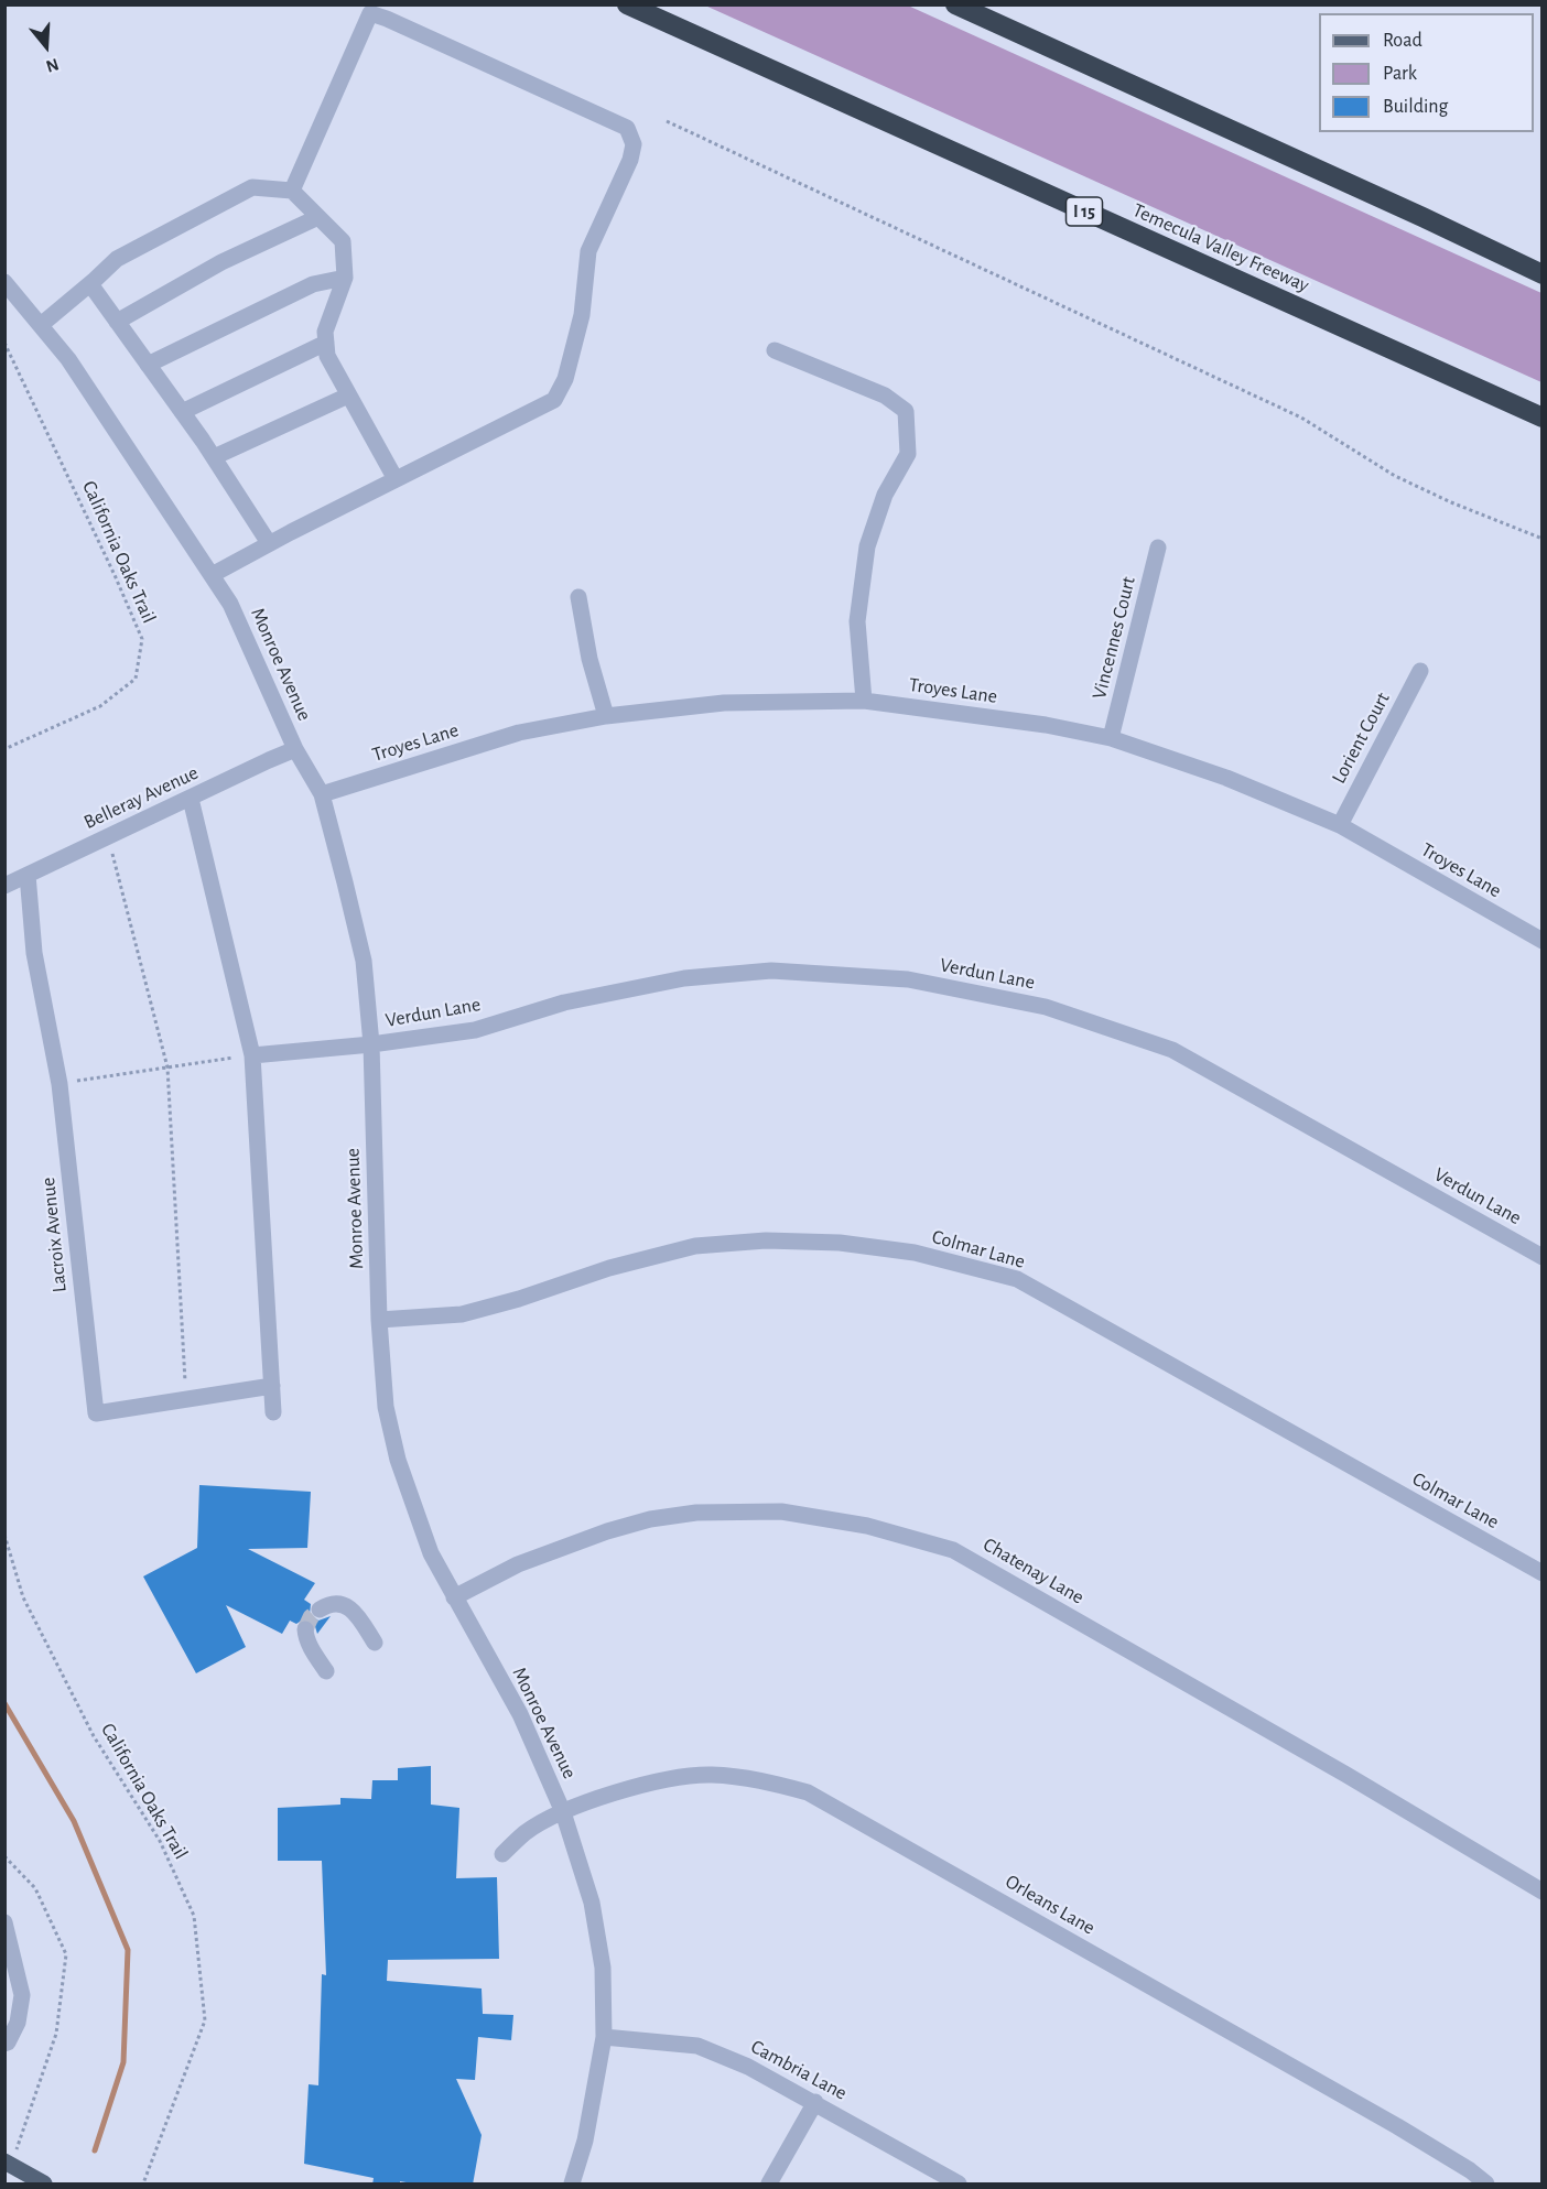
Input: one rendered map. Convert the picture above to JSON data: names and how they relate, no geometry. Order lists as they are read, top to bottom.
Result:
{
  "streets": {
    "highway": ["I 15", "Temecula Valley Freeway"],
    "street": [
      "Vincennes Court",
      "Monroe Avenue",
      "Troyes Lane",
      "Lorient Court",
      "Belleray Avenue",
      "Verdun Lane",
      "Lacroix Avenue",
      "Colmar Lane",
      "Chatenay Lane",
      "Orleans Lane",
      "Cambria Lane"
    ],
    "path": ["California Oaks Trail"]
  },
  "crossings": [
    ["Vincennes Court", "Troyes Lane"],
    ["Monroe Avenue", "Troyes Lane"],
    ["Monroe Avenue", "Belleray Avenue"],
    ["Monroe Avenue", "Verdun Lane"],
    ["Monroe Avenue", "Colmar Lane"],
    ["Monroe Avenue", "Chatenay Lane"],
    ["Monroe Avenue", "Orleans Lane"],
    ["Monroe Avenue", "Cambria Lane"],
    ["Troyes Lane", "Lorient Court"],
    ["Belleray Avenue", "Lacroix Avenue"]
  ],
  "legend": ["Road", "Park", "Building"],
  "north": "bottom"
}
